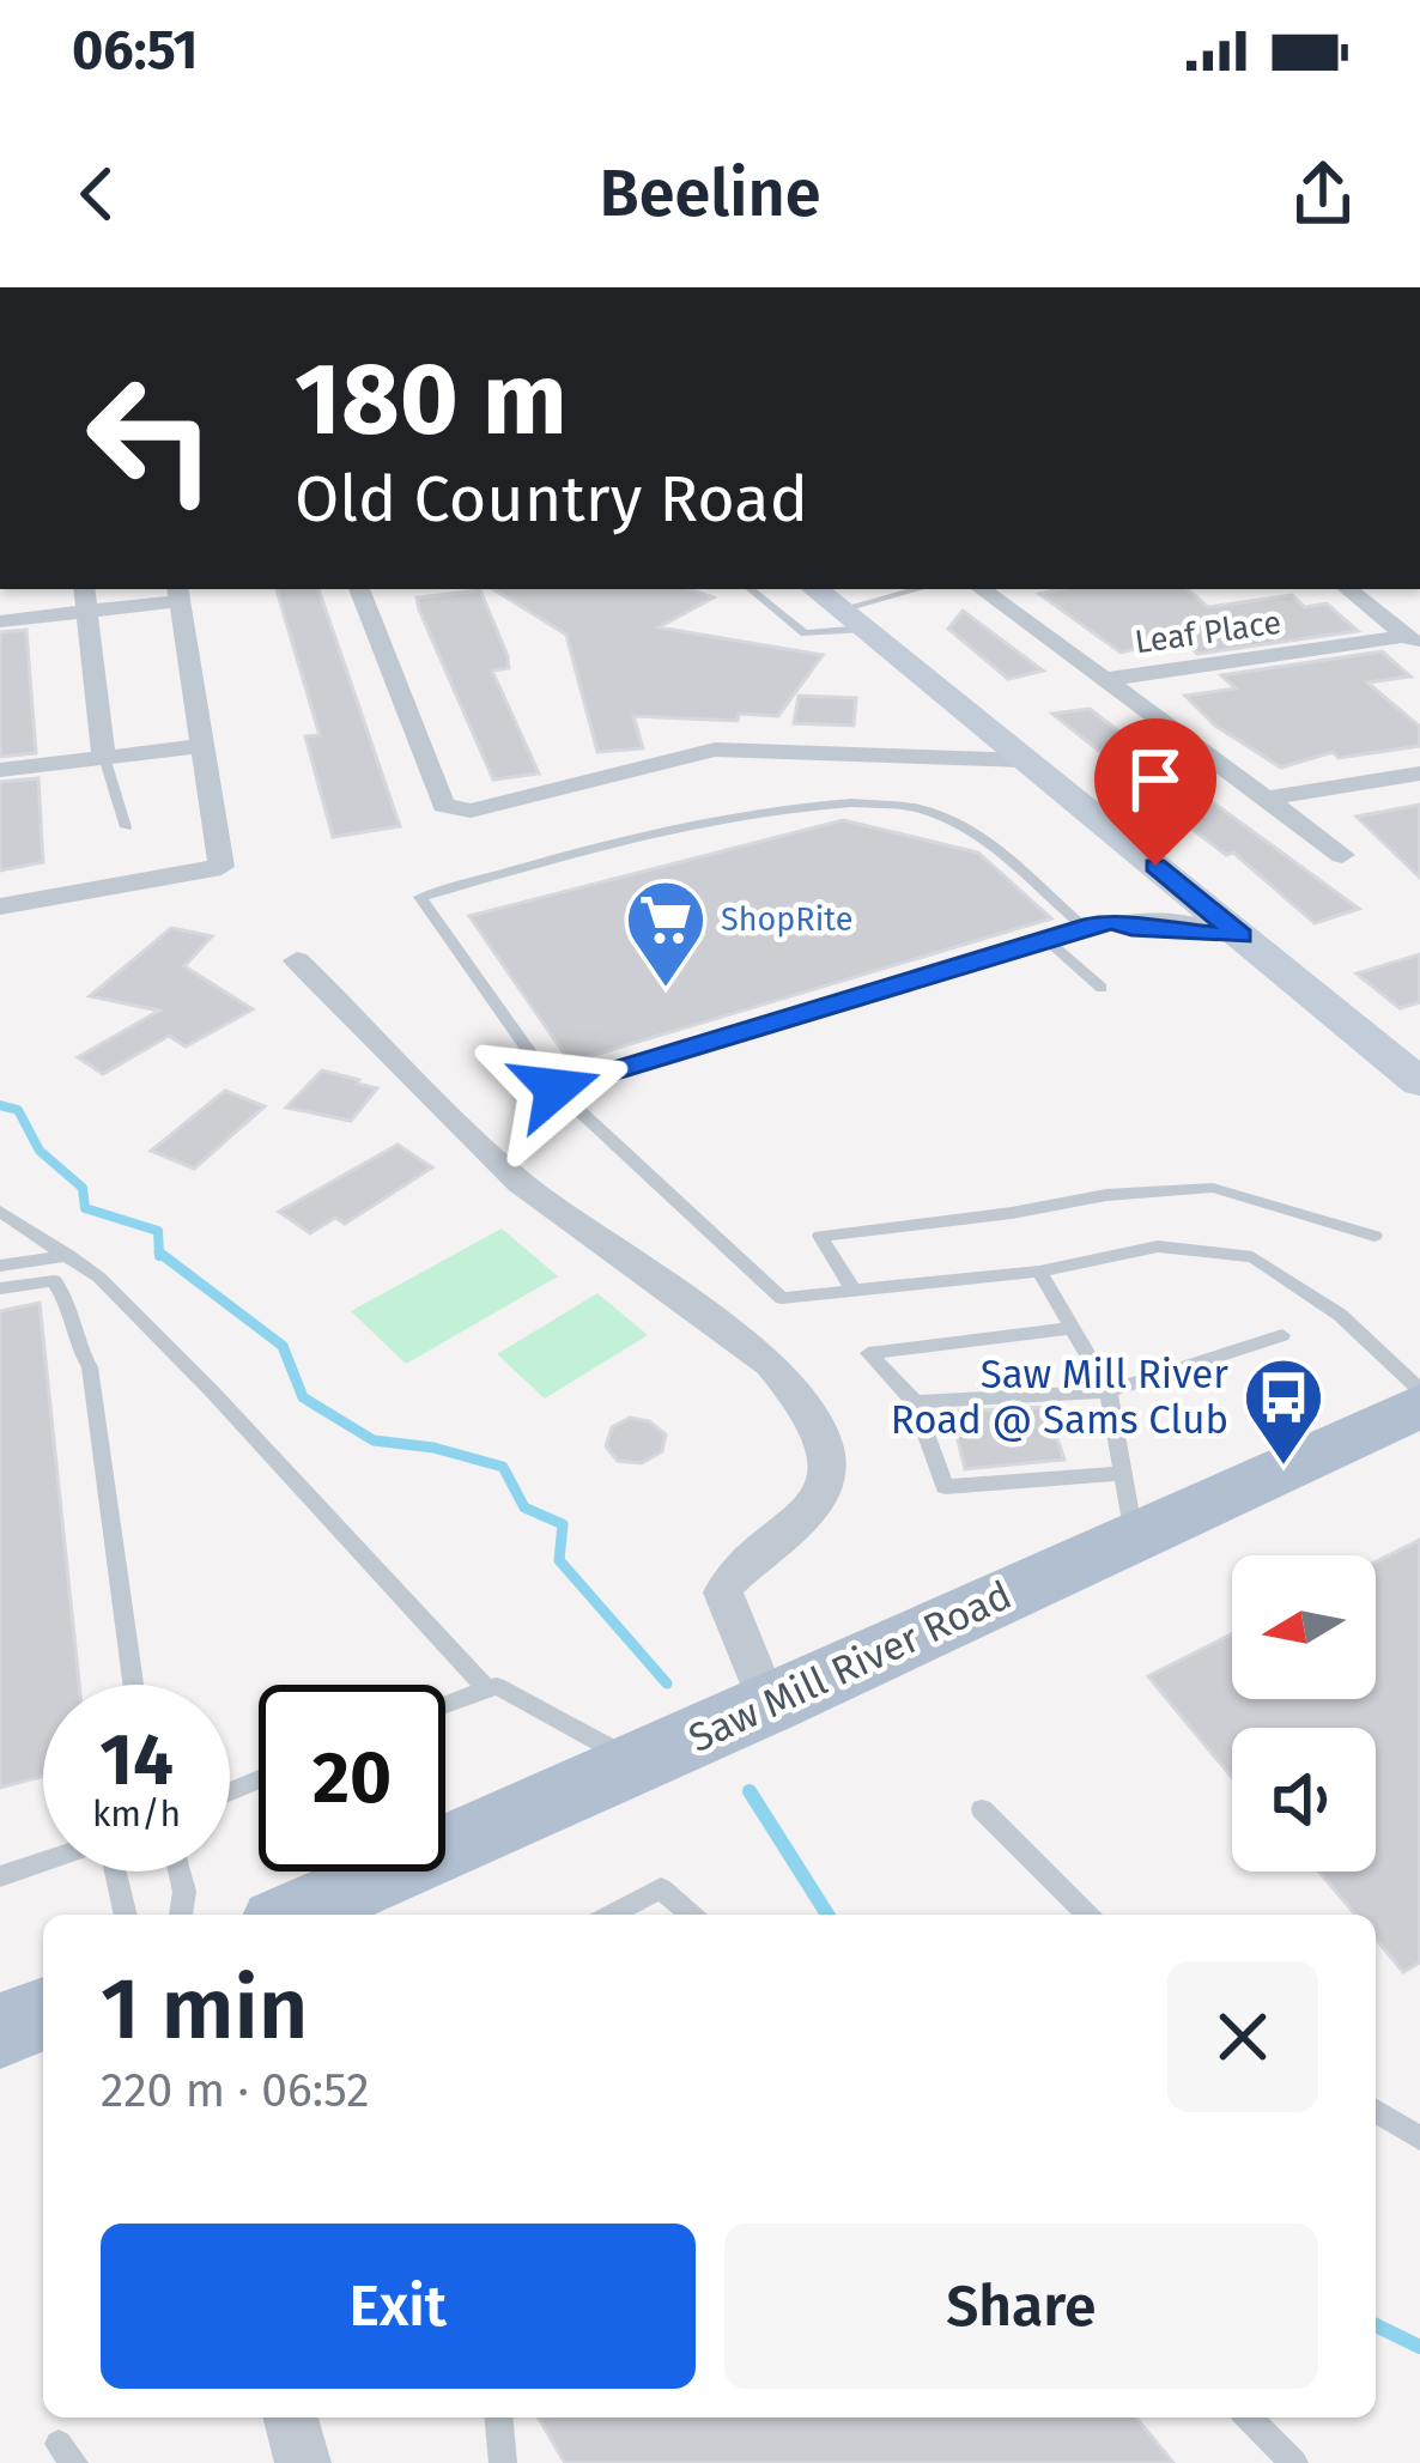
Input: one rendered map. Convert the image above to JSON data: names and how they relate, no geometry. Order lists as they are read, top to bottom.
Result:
{
  "streets": {
    "main road": ["Saw Mill River Road"],
    "street": ["Leaf Place"]
  },
  "places": {
    "supermarket": ["ShopRite"],
    "bus stop": ["Saw Mill River Road @ Sams Club"]
  },
  "north": "left",
  "page": {
    "status": "06:51",
    "header": "Beeline",
    "turn": ["180 m", "Old Country Road"],
    "speed": "14 km/h",
    "limit": "20",
    "heading": ["1 min", "220 m · 06:52"],
    "buttons": ["Exit", "Share"]
  }
}
